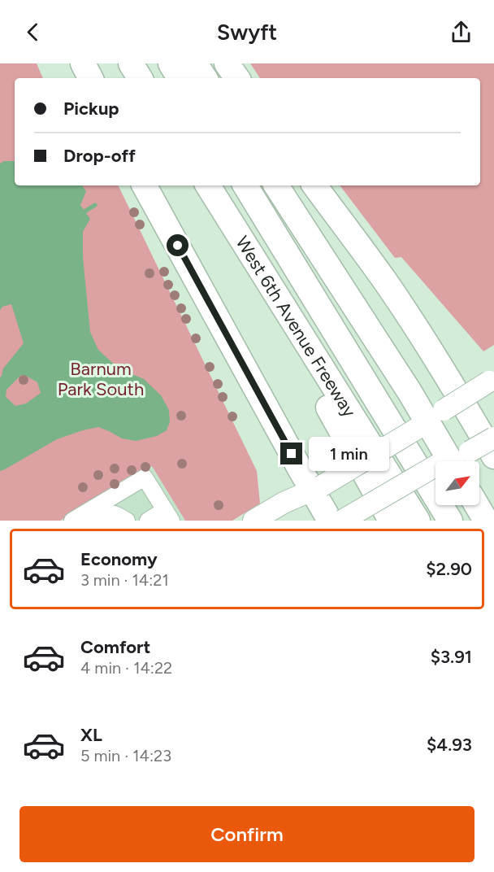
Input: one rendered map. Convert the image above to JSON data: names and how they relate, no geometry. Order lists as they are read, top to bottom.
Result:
{
  "streets": {
    "highway": ["West 6th Avenue Freeway"]
  },
  "parks": ["Barnum Park South"],
  "north": "top right",
  "page": {
    "header": "Swyft",
    "banner": ["Pickup", "Drop-off"],
    "bubble": "1 min",
    "list": [
      {
        "name": "Economy",
        "note": "3 min · 14:21",
        "value": "$2.90"
      },
      {
        "name": "Comfort",
        "note": "4 min · 14:22",
        "value": "$3.91"
      },
      {
        "name": "XL",
        "note": "5 min · 14:23",
        "value": "$4.93"
      }
    ],
    "buttons": "Confirm"
  }
}
